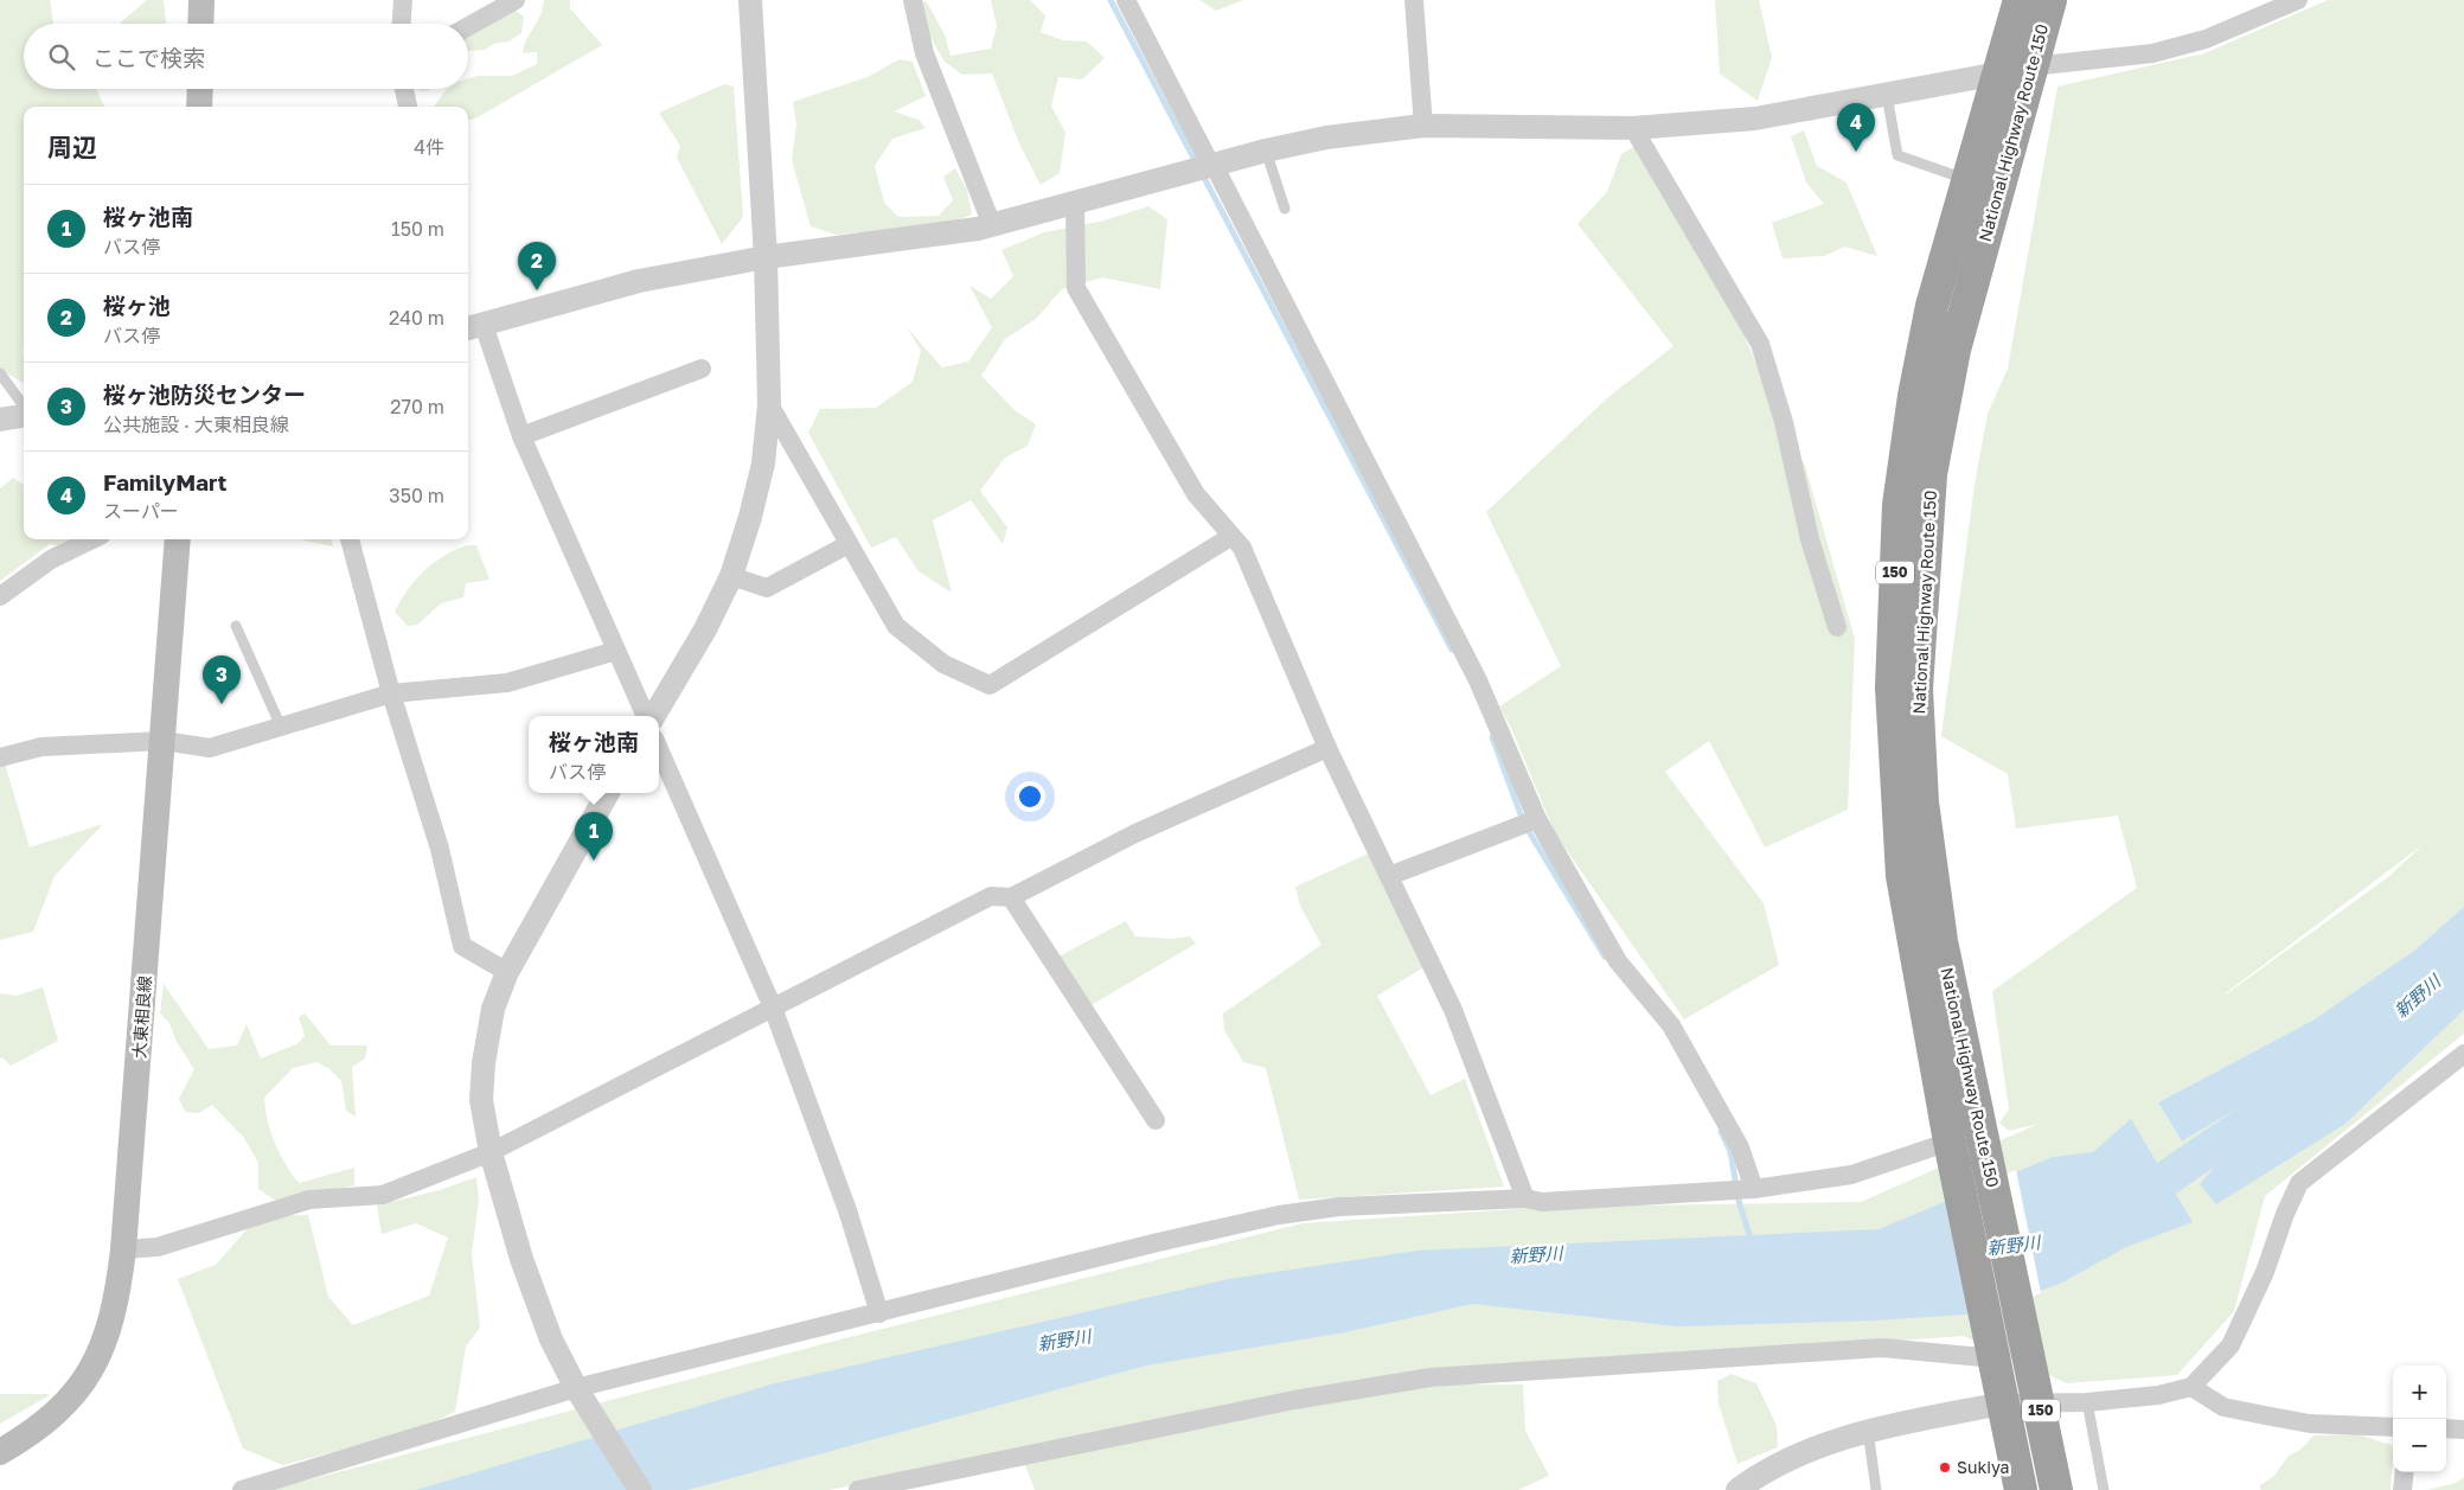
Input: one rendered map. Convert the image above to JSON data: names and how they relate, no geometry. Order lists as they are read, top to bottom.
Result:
{
  "streets": {
    "highway": ["National Highway Route 150", "150"],
    "main road": ["大東相良線"]
  },
  "water": ["新野川"],
  "places": ["Sukiya"],
  "page": {
    "search": "ここで検索",
    "pins": [
      "4",
      "2",
      "3",
      "1"
    ],
    "heading": ["周辺", "4件"],
    "list": [
      {
        "mark": "1",
        "name": "桜ヶ池南",
        "note": "バス停",
        "value": "150 m"
      },
      {
        "mark": "2",
        "name": "桜ヶ池",
        "note": "バス停",
        "value": "240 m"
      },
      {
        "mark": "3",
        "name": "桜ヶ池防災センター",
        "note": "公共施設 · 大東相良線",
        "value": "270 m"
      },
      {
        "mark": "4",
        "name": "FamilyMart",
        "note": "スーパー",
        "value": "350 m"
      }
    ],
    "popup": ["桜ヶ池南", "バス停"],
    "map_buttons": ["+", "−"]
  }
}
